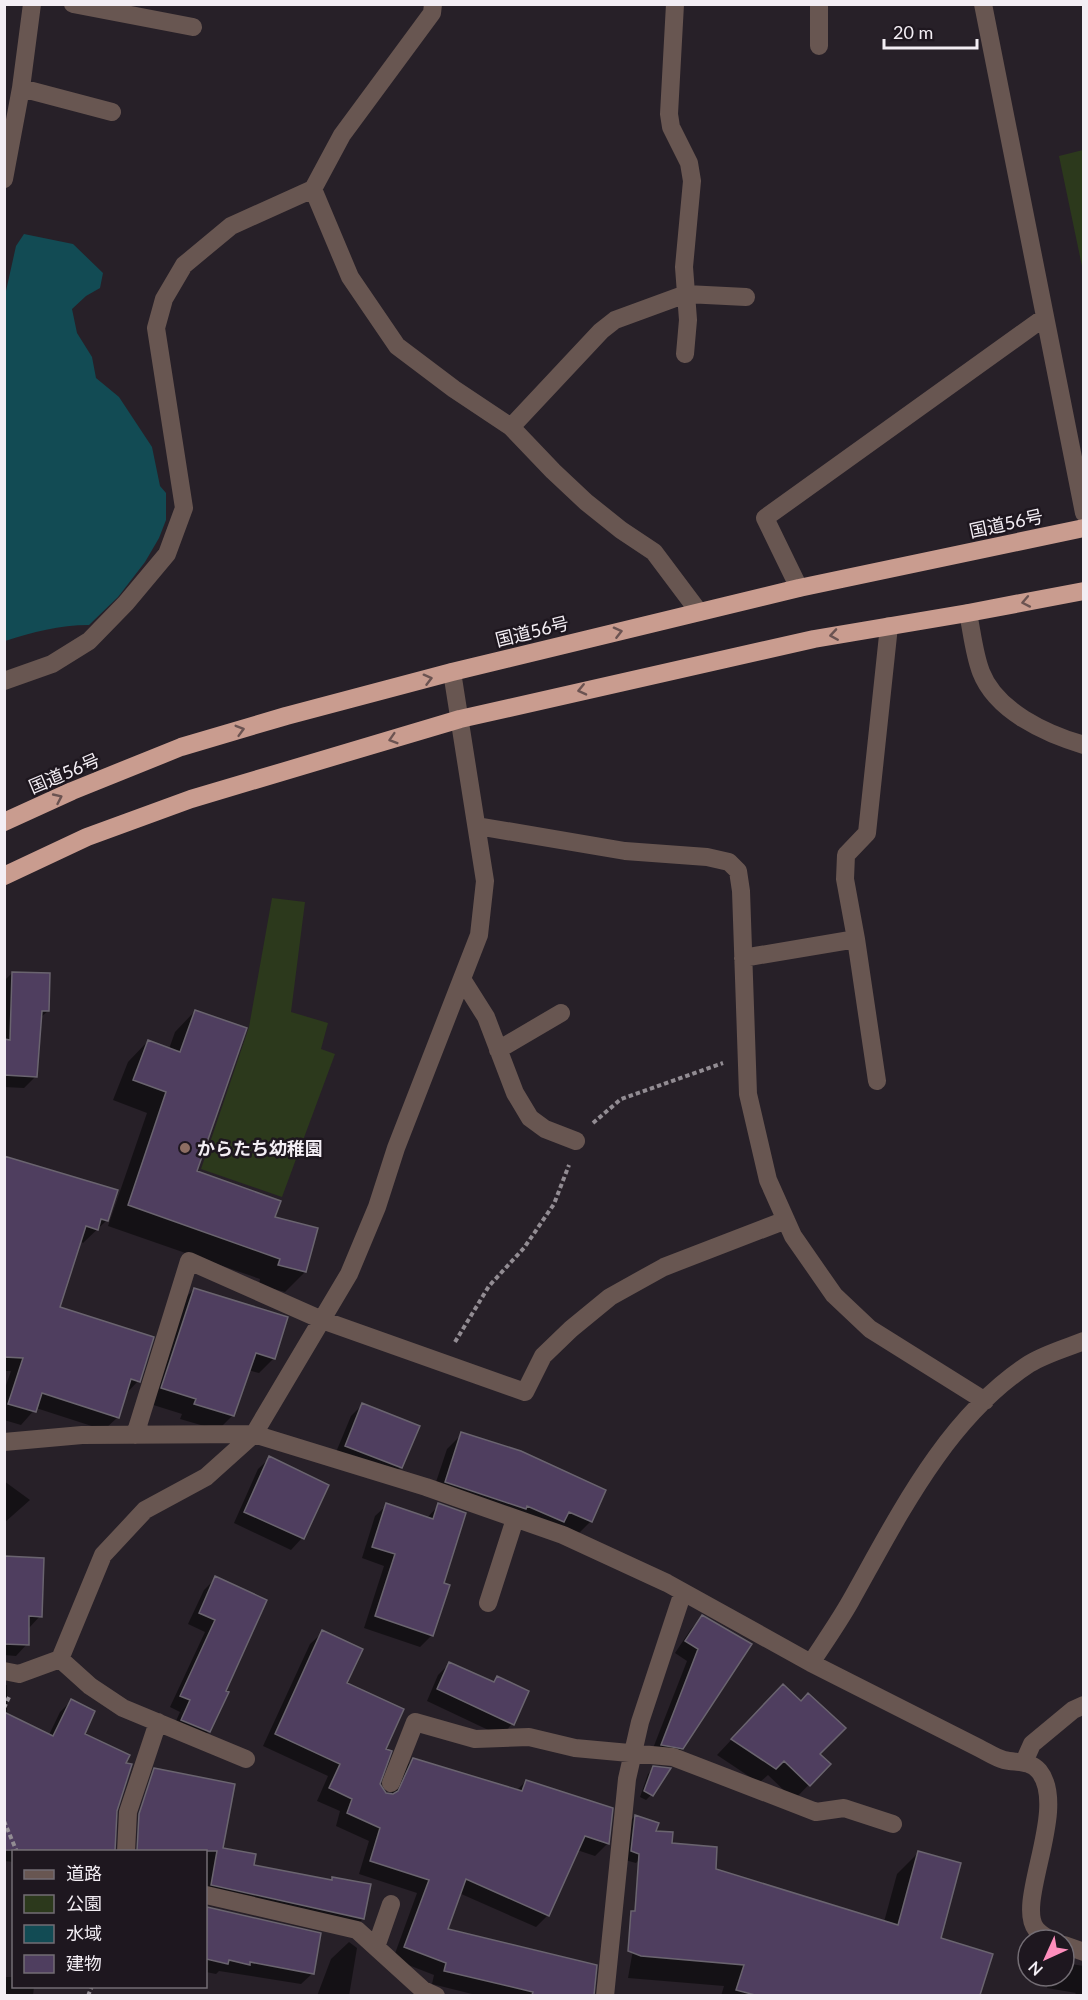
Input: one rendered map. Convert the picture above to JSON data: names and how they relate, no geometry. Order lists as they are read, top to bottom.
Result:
{
  "streets": {
    "highway": ["国道56号"]
  },
  "places": ["からたち幼稚園"],
  "legend": [
    "道路",
    "公園",
    "水域",
    "建物"
  ],
  "scale_bar": "20 m",
  "north": "bottom left"
}
